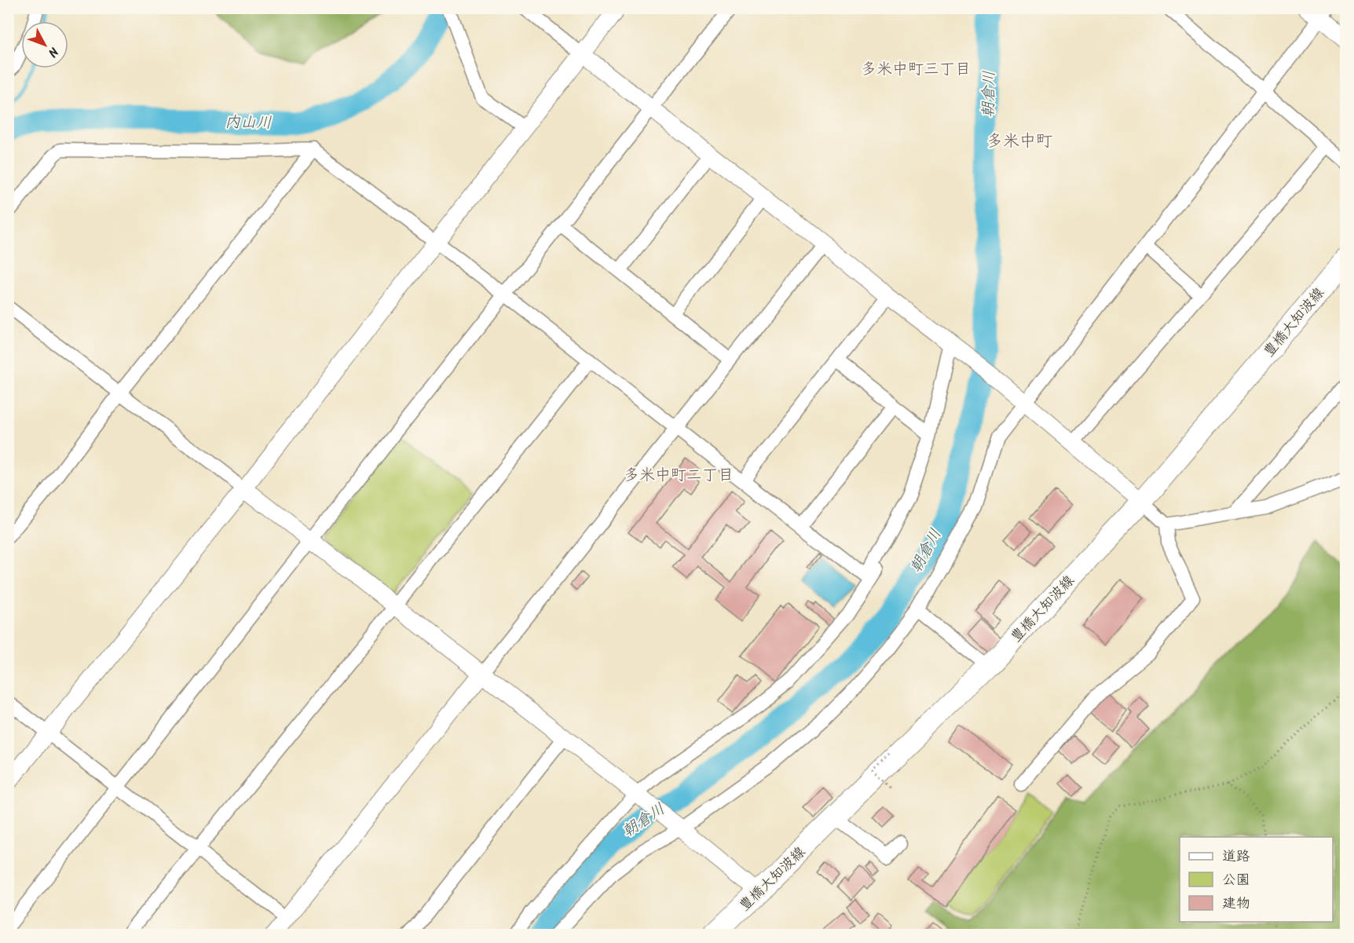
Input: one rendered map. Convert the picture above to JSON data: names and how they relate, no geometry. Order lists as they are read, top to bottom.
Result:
{
  "streets": {
    "main road": ["豊橋大知波線"]
  },
  "districts": ["多米中町三丁目", "多米中町", "多米中町二丁目"],
  "water": ["朝倉川", "内山川"],
  "legend": ["道路", "公園", "建物"],
  "north": "bottom right"
}
